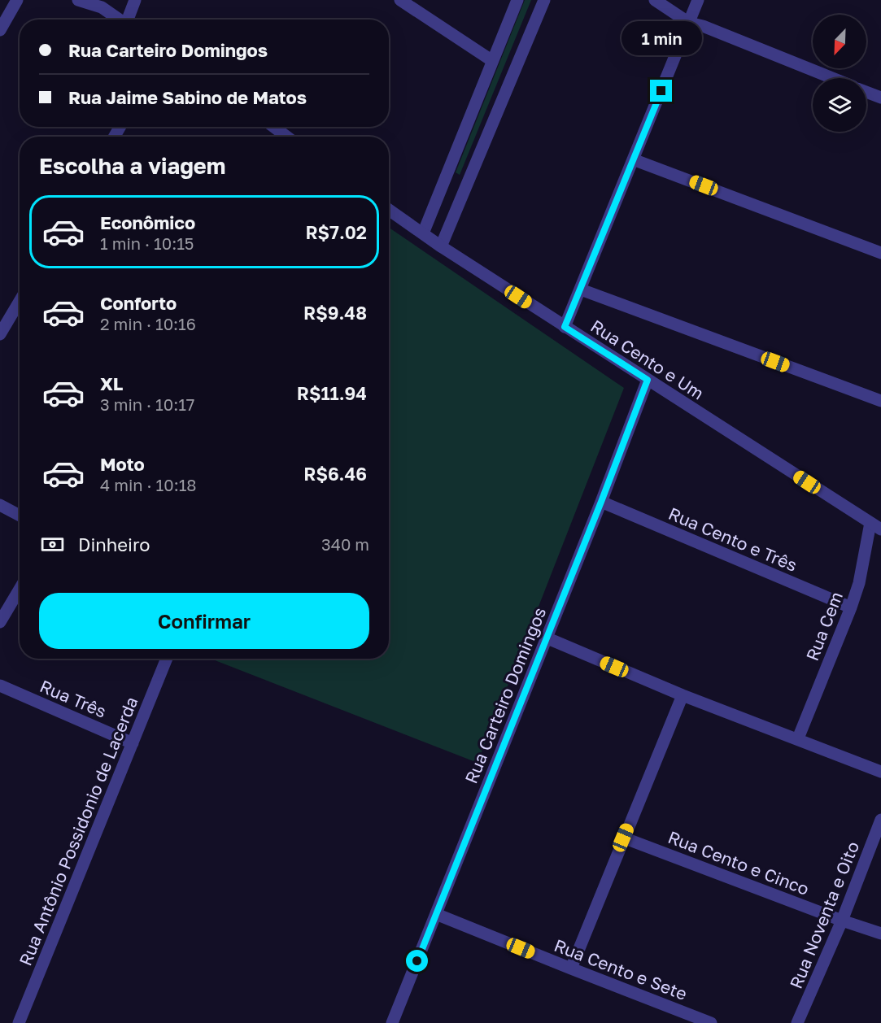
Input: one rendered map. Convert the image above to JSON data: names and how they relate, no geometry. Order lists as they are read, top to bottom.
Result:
{
  "streets": {
    "street": [
      "Rua Cento e Um",
      "Rua Cento e Três",
      "Rua Cem",
      "Rua Carteiro Domingos",
      "Rua Três",
      "Rua Antônio Possidonio de Lacerda",
      "Rua Cento e Cinco",
      "Rua Noventa e Oito",
      "Rua Cento e Sete"
    ]
  },
  "crossings": [
    ["Rua Cento e Um", "Rua Cem"],
    ["Rua Cento e Um", "Rua Carteiro Domingos"],
    ["Rua Cento e Três", "Rua Cem"],
    ["Rua Cento e Três", "Rua Carteiro Domingos"],
    ["Rua Carteiro Domingos", "Rua Cento e Sete"],
    ["Rua Três", "Rua Antônio Possidonio de Lacerda"],
    ["Rua Cento e Cinco", "Rua Noventa e Oito"]
  ],
  "north": "bottom left",
  "page": {
    "banner": ["Rua Carteiro Domingos", "Rua Jaime Sabino de Matos"],
    "bubble": "1 min",
    "heading": "Escolha a viagem",
    "list": [
      {
        "name": "Econômico",
        "note": "1 min · 10:15",
        "value": "R$7.02"
      },
      {
        "name": "Conforto",
        "note": "2 min · 10:16",
        "value": "R$9.48"
      },
      {
        "name": "XL",
        "note": "3 min · 10:17",
        "value": "R$11.94"
      },
      {
        "name": "Moto",
        "note": "4 min · 10:18",
        "value": "R$6.46"
      }
    ],
    "pay": ["Dinheiro", "340 m"],
    "buttons": "Confirmar"
  }
}
